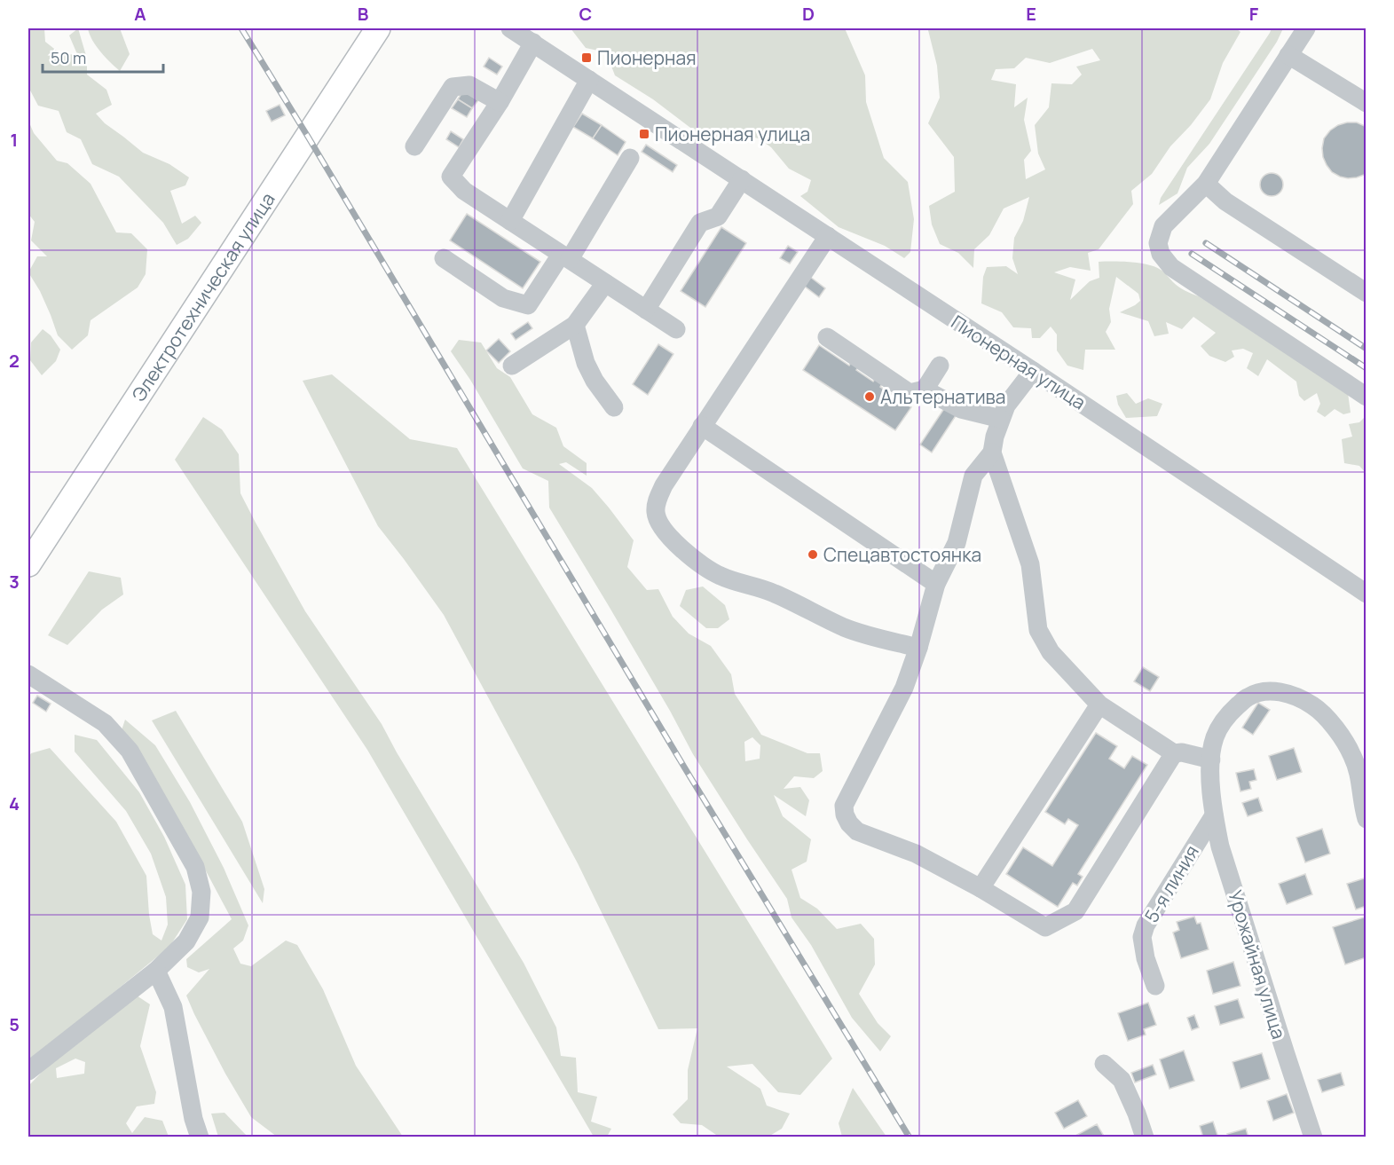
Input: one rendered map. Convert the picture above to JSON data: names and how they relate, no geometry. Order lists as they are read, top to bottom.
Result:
{
  "streets": {
    "main road": ["Электротехническая улица"],
    "street": ["Пионерная улица", "5-я линия", "Урожайная улица"]
  },
  "crossings": [
    ["5-я линия", "Урожайная улица"]
  ],
  "places": {
    "transit": ["Пионерная", "Пионерная улица"],
    "other": ["Альтернатива", "Спецавтостоянка"]
  },
  "scale_bar": "50 m",
  "grid": {
    "columns": [
      "A",
      "B",
      "C",
      "D",
      "E",
      "F"
    ],
    "rows": [
      "1",
      "2",
      "3",
      "4",
      "5"
    ]
  }
}
